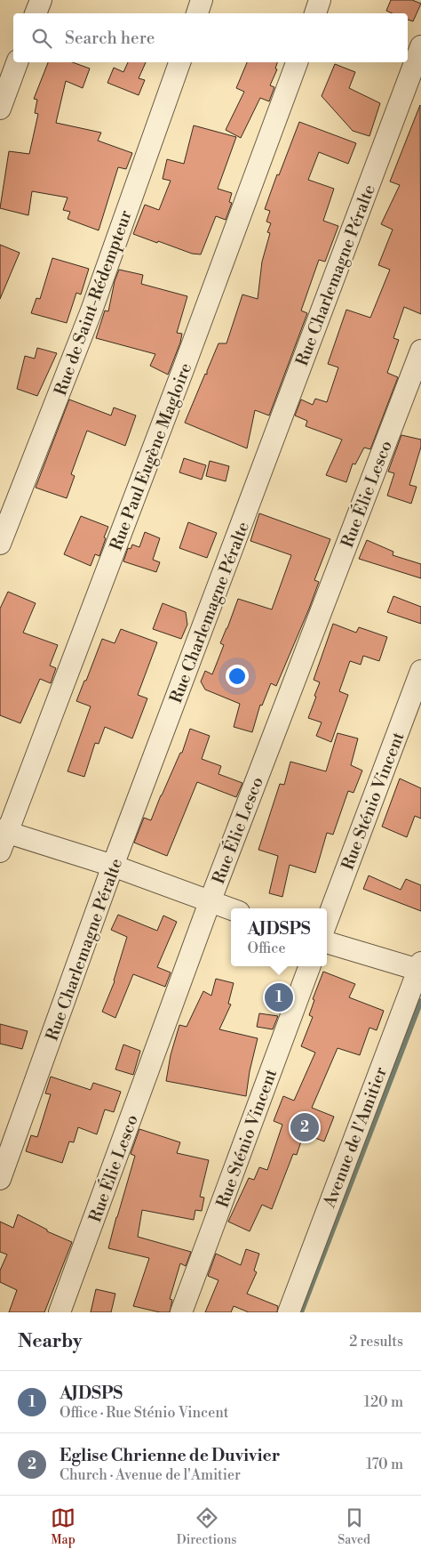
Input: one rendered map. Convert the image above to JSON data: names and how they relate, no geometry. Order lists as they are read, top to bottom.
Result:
{
  "streets": {
    "street": [
      "Rue Charlemagne Péralte",
      "Rue de Saint-Rédempteur",
      "Rue Paul Eugène Magloire",
      "Rue Élie Lesco",
      "Rue Sténio Vincent",
      "Avenue de l'Amitier"
    ]
  },
  "page": {
    "search": "Search here",
    "popup": ["AJDSPS", "Office"],
    "pins": ["1", "2"],
    "heading": ["Nearby", "2 results"],
    "list": [
      {
        "mark": "1",
        "name": "AJDSPS",
        "note": "Office · Rue Sténio Vincent",
        "value": "120 m"
      },
      {
        "mark": "2",
        "name": "Eglise Chrienne de Duvivier",
        "note": "Church · Avenue de l'Amitier",
        "value": "170 m"
      }
    ],
    "nav": ["Map", "Directions", "Saved"]
  }
}
